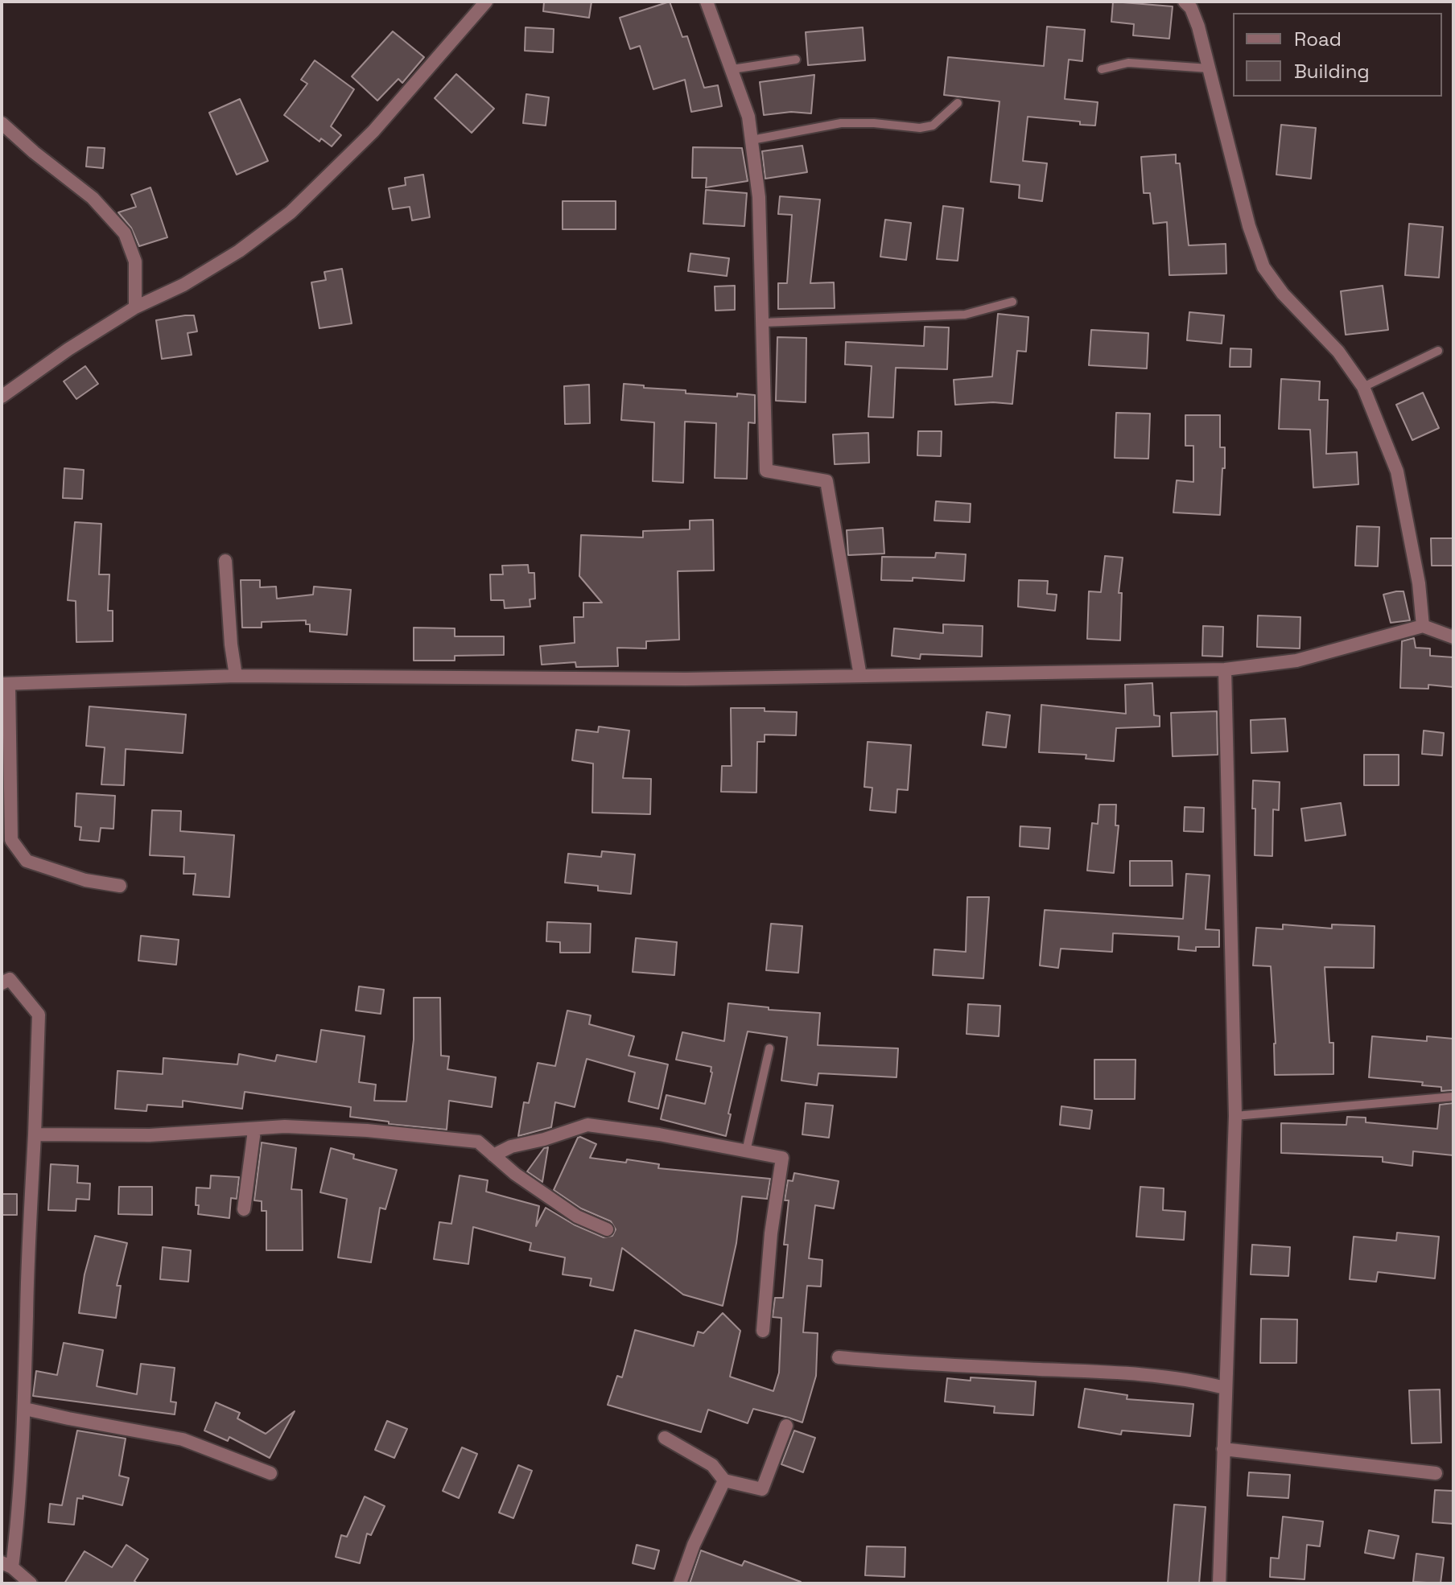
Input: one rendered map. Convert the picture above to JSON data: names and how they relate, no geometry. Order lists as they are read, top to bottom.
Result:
{
  "legend": ["Road", "Building"]
}
